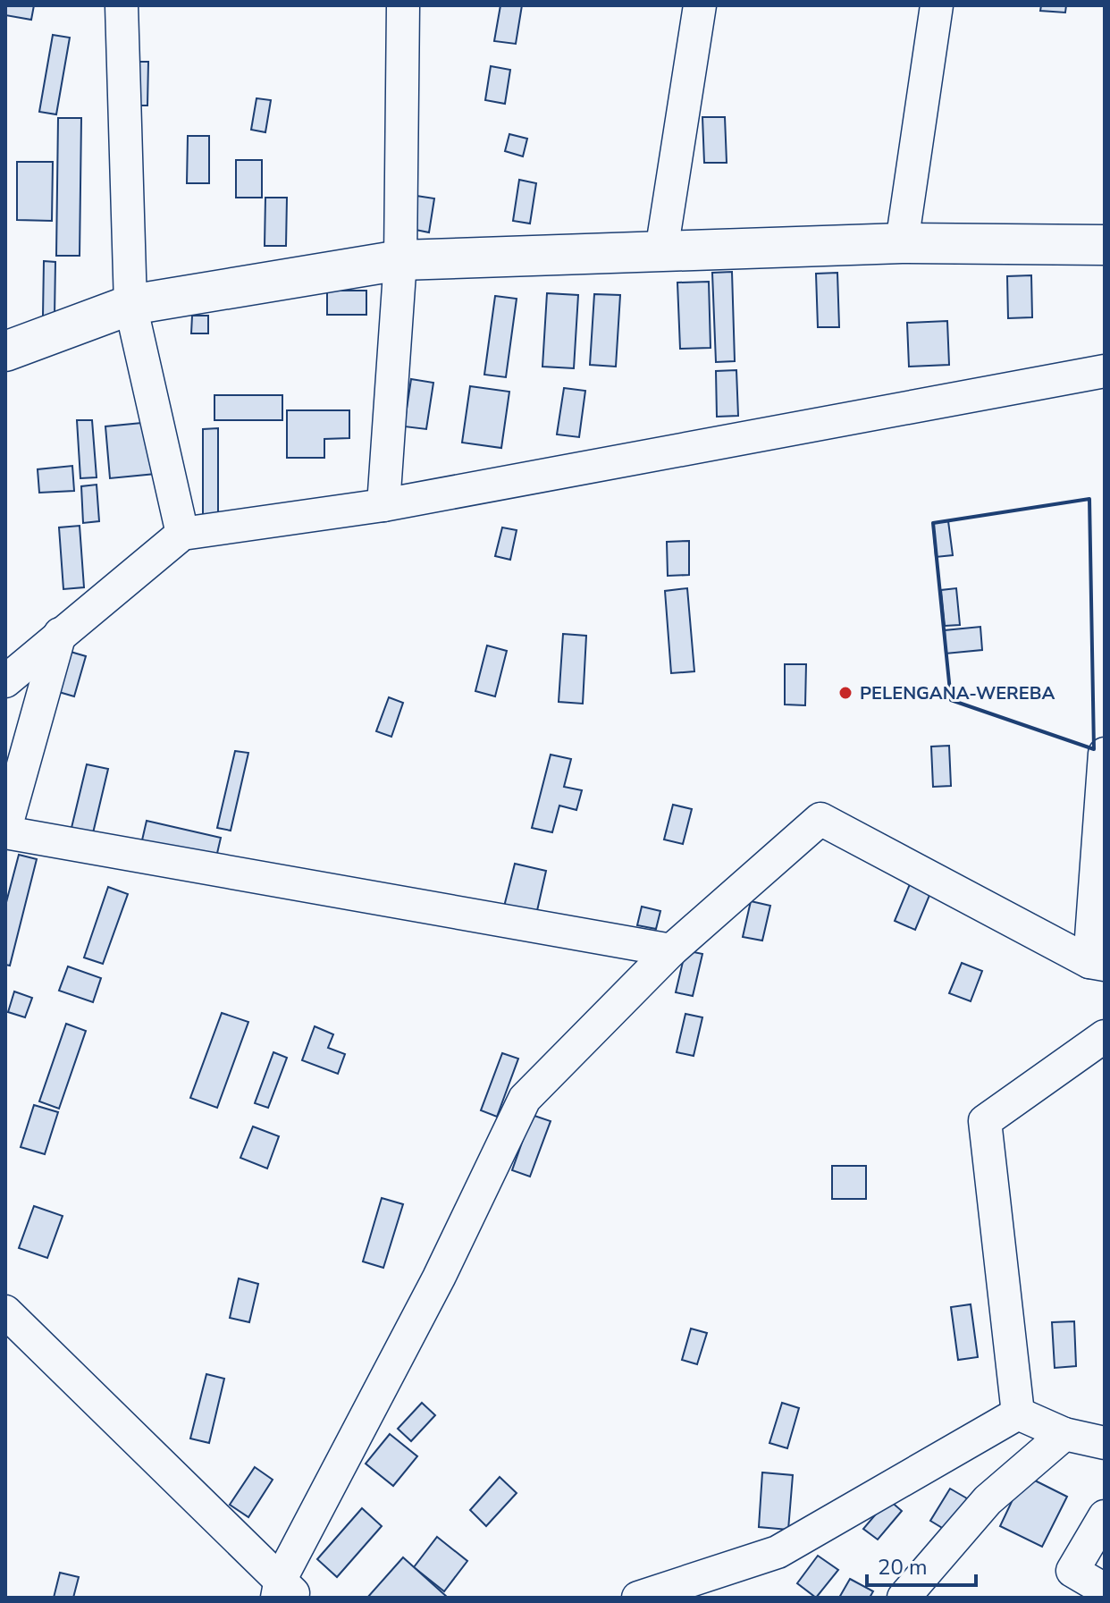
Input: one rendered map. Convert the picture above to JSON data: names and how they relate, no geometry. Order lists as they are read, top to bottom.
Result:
{
  "places": ["PELENGANA-WEREBA"],
  "scale_bar": "20 m"
}
